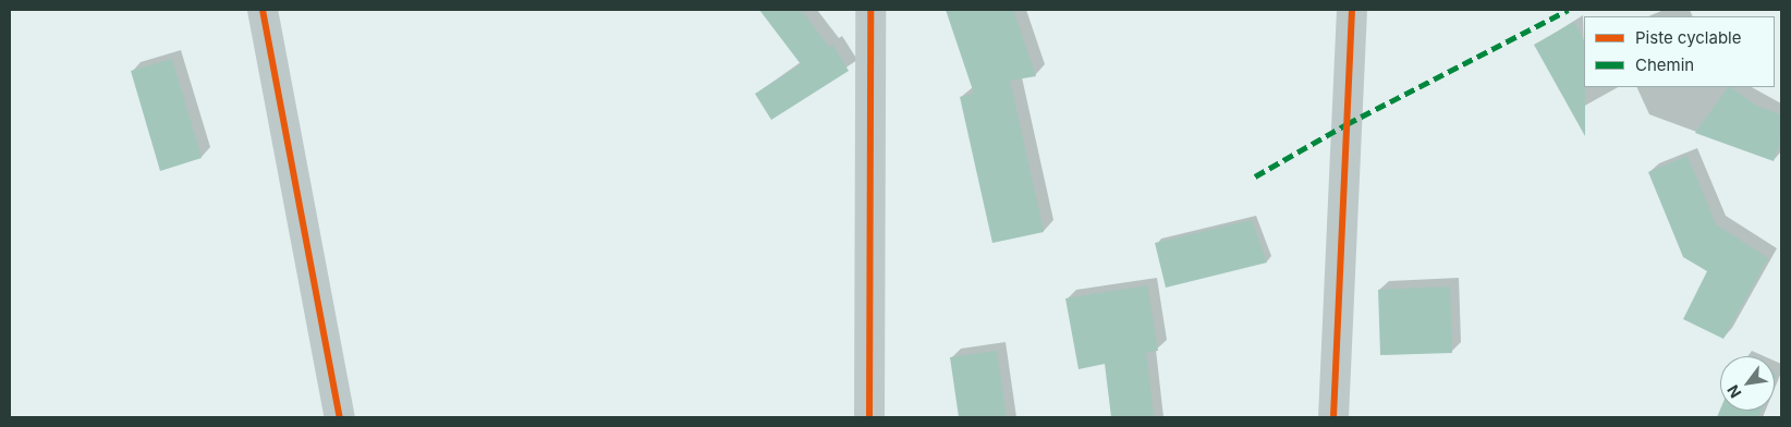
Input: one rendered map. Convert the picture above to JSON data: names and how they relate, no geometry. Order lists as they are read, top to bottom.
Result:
{
  "legend": ["Piste cyclable", "Chemin"],
  "north": "bottom left"
}
